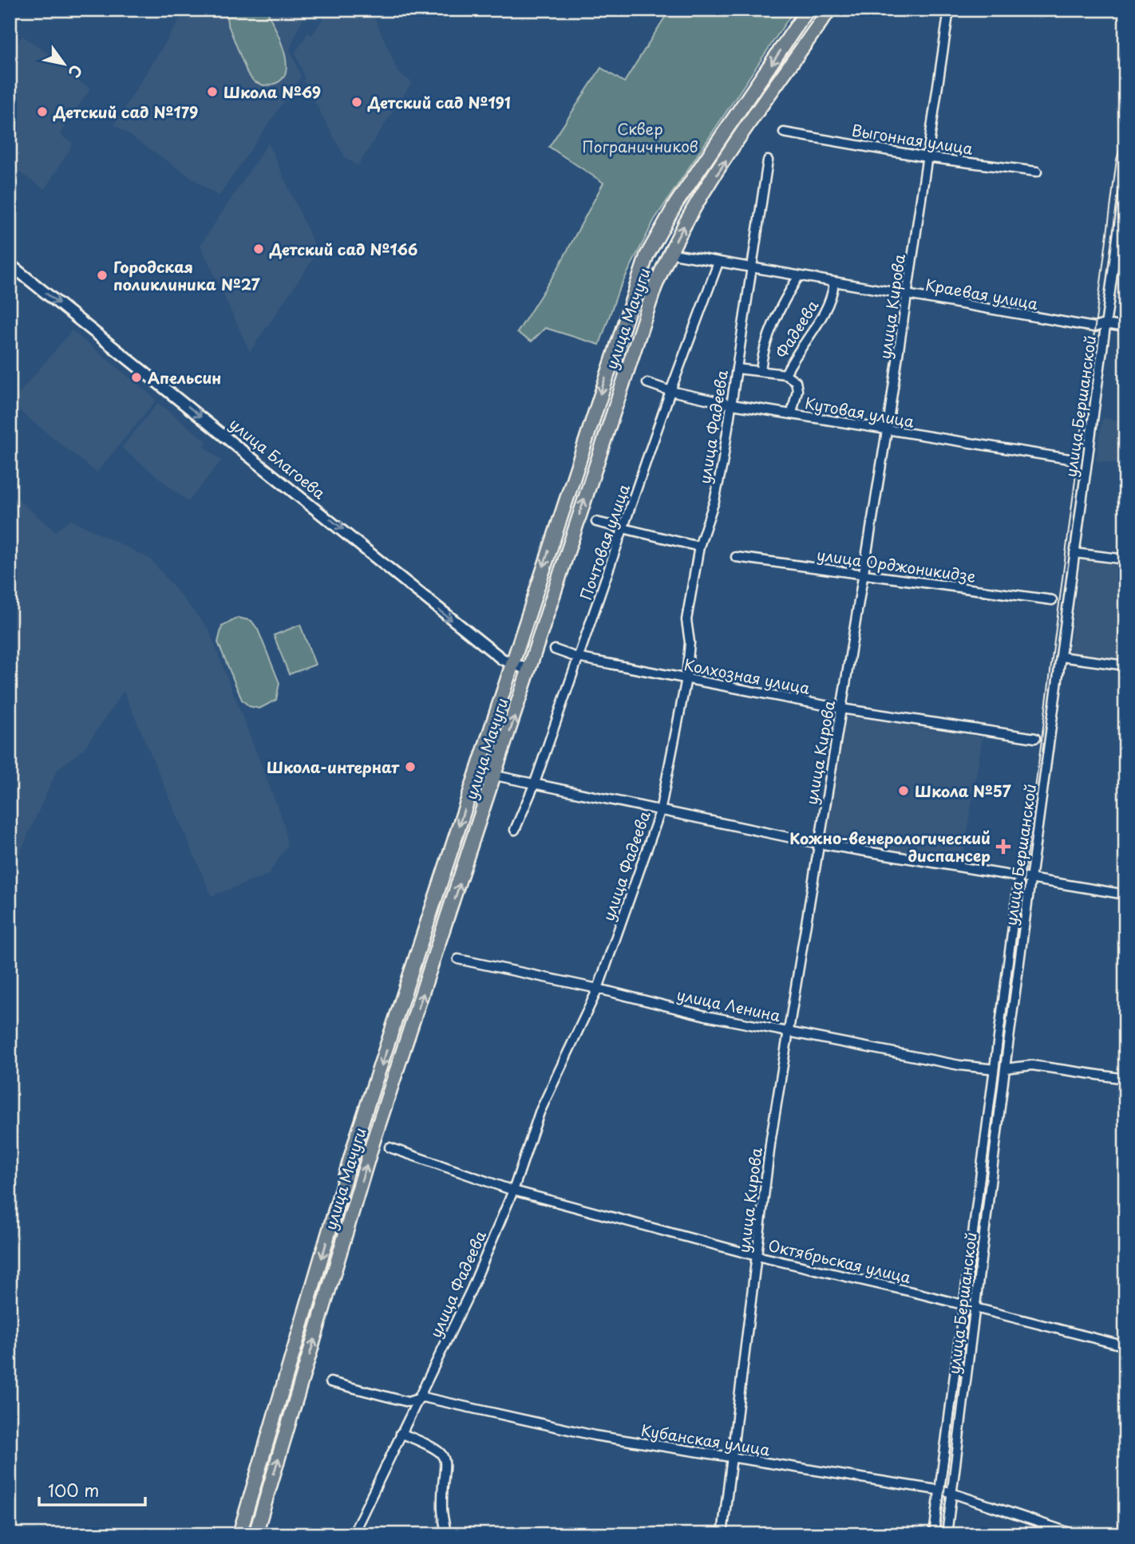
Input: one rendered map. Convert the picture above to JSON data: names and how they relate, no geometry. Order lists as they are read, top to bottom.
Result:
{
  "streets": {
    "main road": ["улица Мачуги"],
    "street": [
      "Выгонная улица",
      "Краевая улица",
      "улица Кирова",
      "Фадеева",
      "улица Бершанской",
      "Кутовая улица",
      "улица Фадеева",
      "улица Благоева",
      "Почтовая улица",
      "улица Орджоникидзе",
      "Колхозная улица",
      "улица Ленина",
      "Октябрьская улица",
      "Кубанская улица"
    ]
  },
  "crossings": [
    ["Выгонная улица", "улица Кирова"],
    ["Краевая улица", "улица Кирова"],
    ["Краевая улица", "улица Мачуги"],
    ["Краевая улица", "Фадеева"],
    ["Краевая улица", "улица Бершанской"],
    ["Краевая улица", "улица Фадеева"],
    ["Краевая улица", "Почтовая улица"],
    ["улица Кирова", "Кутовая улица"],
    ["улица Кирова", "улица Орджоникидзе"],
    ["улица Кирова", "Колхозная улица"],
    ["улица Кирова", "улица Ленина"],
    ["улица Кирова", "Октябрьская улица"],
    ["улица Кирова", "Кубанская улица"],
    ["улица Мачуги", "улица Благоева"],
    ["Фадеева", "улица Фадеева"],
    ["улица Бершанской", "улица Ленина"],
    ["улица Бершанской", "Октябрьская улица"],
    ["улица Бершанской", "Кубанская улица"],
    ["Кутовая улица", "улица Фадеева"],
    ["Кутовая улица", "Почтовая улица"],
    ["улица Фадеева", "Колхозная улица"],
    ["улица Фадеева", "улица Ленина"],
    ["улица Фадеева", "Октябрьская улица"],
    ["улица Фадеева", "Кубанская улица"],
    ["Почтовая улица", "Колхозная улица"]
  ],
  "one_way": ["улица Благоева"],
  "parks": ["Сквер Пограничников"],
  "places": {
    "other": [
      "Школа №69",
      "Детский сад №191",
      "Детский сад №179",
      "Детский сад №166",
      "Городская поликлиника №27",
      "Апельсин",
      "Школа-интернат",
      "Школа №57"
    ],
    "health": ["Кожно-венерологический диспансер"]
  },
  "scale_bar": "100 m",
  "north": "bottom right"
}
